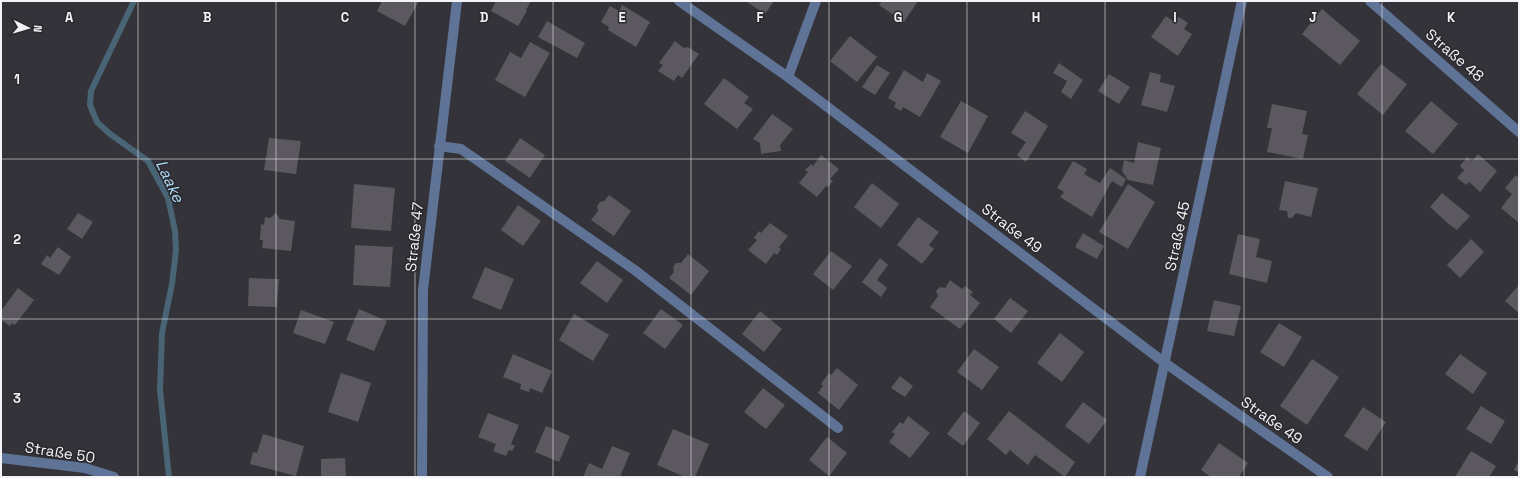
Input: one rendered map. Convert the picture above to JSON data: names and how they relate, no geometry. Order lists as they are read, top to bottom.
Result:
{
  "streets": {
    "street": [
      "Straße 48",
      "Straße 49",
      "Straße 45",
      "Straße 47",
      "Straße 50"
    ]
  },
  "crossings": [
    ["Straße 49", "Straße 45"]
  ],
  "water": ["Laake"],
  "north": "right",
  "grid": {
    "columns": [
      "A",
      "B",
      "C",
      "D",
      "E",
      "F",
      "G",
      "H",
      "I",
      "J",
      "K"
    ],
    "rows": ["1", "2", "3"]
  }
}
